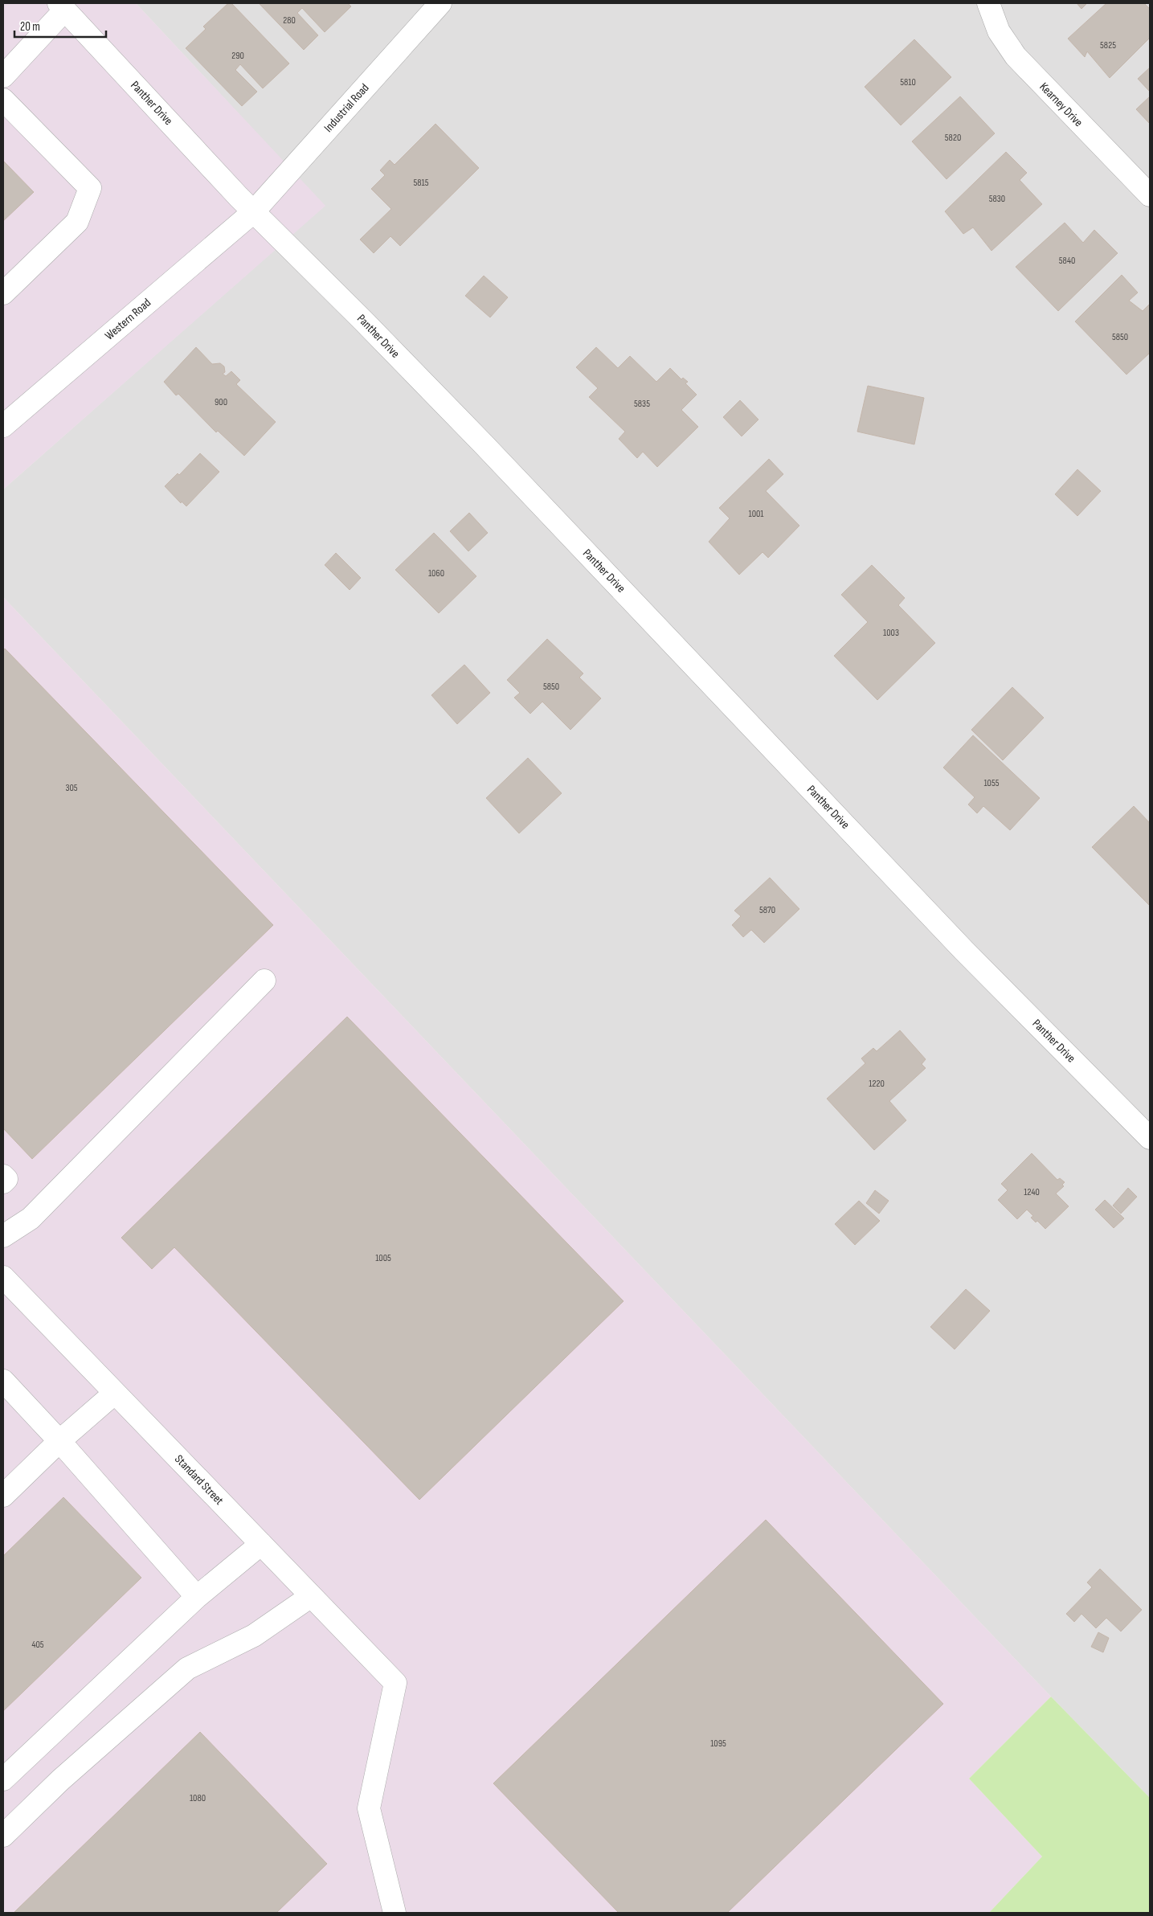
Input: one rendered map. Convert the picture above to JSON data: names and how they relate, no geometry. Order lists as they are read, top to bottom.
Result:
{
  "streets": {
    "street": [
      "Panther Drive",
      "Kearney Drive",
      "Industrial Road",
      "Western Road",
      "Standard Street"
    ]
  },
  "crossings": [
    ["Panther Drive", "Industrial Road"],
    ["Panther Drive", "Western Road"],
    ["Industrial Road", "Western Road"]
  ],
  "house_numbers": [
    "280",
    "5825",
    "290",
    "5810",
    "5820",
    "5815",
    "5830",
    "5840",
    "5850",
    "900",
    "5835",
    "1001",
    "1060",
    "1003",
    "5850",
    "1055",
    "305",
    "5870",
    "1220",
    "1240",
    "1005",
    "405",
    "1095",
    "1080"
  ],
  "scale_bar": "20 m"
}
